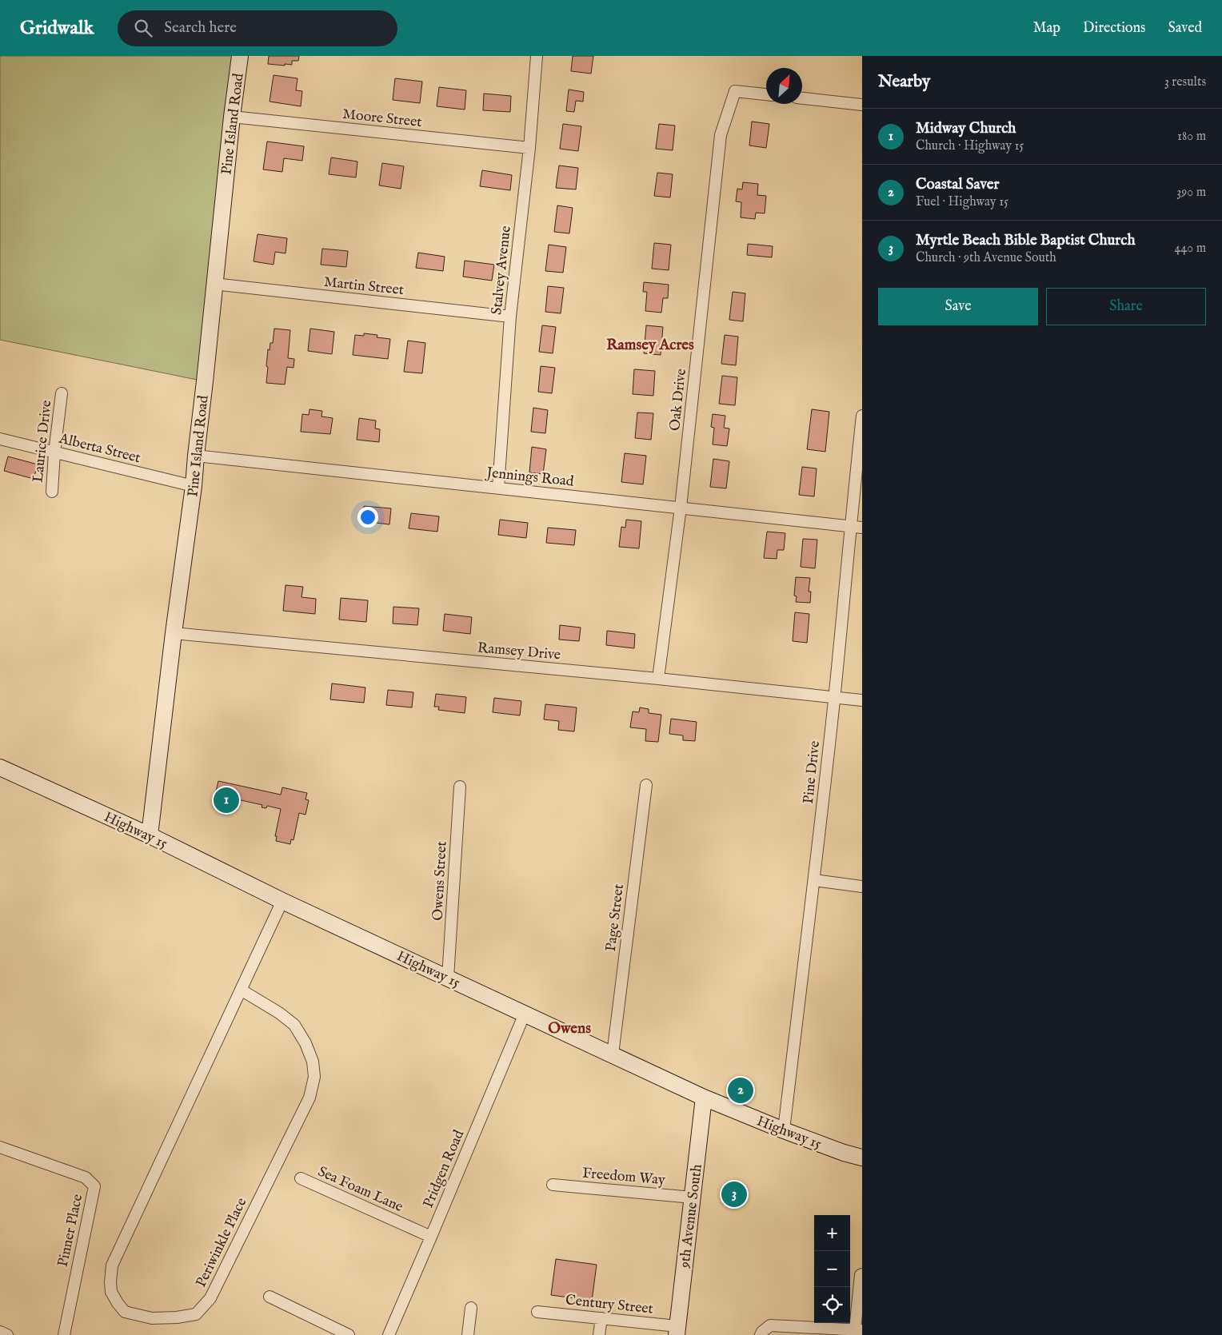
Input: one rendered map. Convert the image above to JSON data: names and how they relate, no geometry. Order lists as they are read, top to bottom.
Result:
{
  "streets": {
    "street": [
      "Moore Street",
      "Pine Island Road",
      "Stalvey Avenue",
      "Martin Street",
      "Oak Drive",
      "Laurice Drive",
      "Alberta Street",
      "Jennings Road",
      "Ramsey Drive",
      "Pine Drive",
      "Highway 15",
      "Owens Street",
      "Page Street",
      "Pridgen Road",
      "Freedom Way",
      "Sea Foam Lane",
      "9th Avenue South",
      "Pinner Place",
      "Periwinkle Place",
      "Century Street"
    ]
  },
  "crossings": [
    ["Moore Street", "Pine Island Road"],
    ["Moore Street", "Stalvey Avenue"],
    ["Pine Island Road", "Martin Street"],
    ["Pine Island Road", "Alberta Street"],
    ["Pine Island Road", "Jennings Road"],
    ["Pine Island Road", "Ramsey Drive"],
    ["Pine Island Road", "Highway 15"],
    ["Stalvey Avenue", "Martin Street"],
    ["Stalvey Avenue", "Jennings Road"],
    ["Oak Drive", "Jennings Road"],
    ["Oak Drive", "Ramsey Drive"],
    ["Laurice Drive", "Alberta Street"],
    ["Jennings Road", "Pine Drive"],
    ["Ramsey Drive", "Pine Drive"],
    ["Pine Drive", "Highway 15"],
    ["Highway 15", "Owens Street"],
    ["Highway 15", "Page Street"],
    ["Highway 15", "Pridgen Road"],
    ["Highway 15", "9th Avenue South"],
    ["Highway 15", "Periwinkle Place"],
    ["Pridgen Road", "Sea Foam Lane"],
    ["Freedom Way", "9th Avenue South"],
    ["9th Avenue South", "Century Street"]
  ],
  "districts": ["Ramsey Acres", "Owens"],
  "north": "top right",
  "page": {
    "header": "Gridwalk",
    "search": "Search here",
    "nav": ["Map", "Directions", "Saved"],
    "heading": ["Nearby", "3 results"],
    "list": [
      {
        "mark": "1",
        "name": "Midway Church",
        "note": "Church · Highway 15",
        "value": "180 m"
      },
      {
        "mark": "2",
        "name": "Coastal Saver",
        "note": "Fuel · Highway 15",
        "value": "390 m"
      },
      {
        "mark": "3",
        "name": "Myrtle Beach Bible Baptist Church",
        "note": "Church · 9th Avenue South",
        "value": "440 m"
      }
    ],
    "buttons": ["Save", "Share"],
    "pins": ["1", "2", "3"],
    "map_buttons": ["+", "−"]
  }
}
